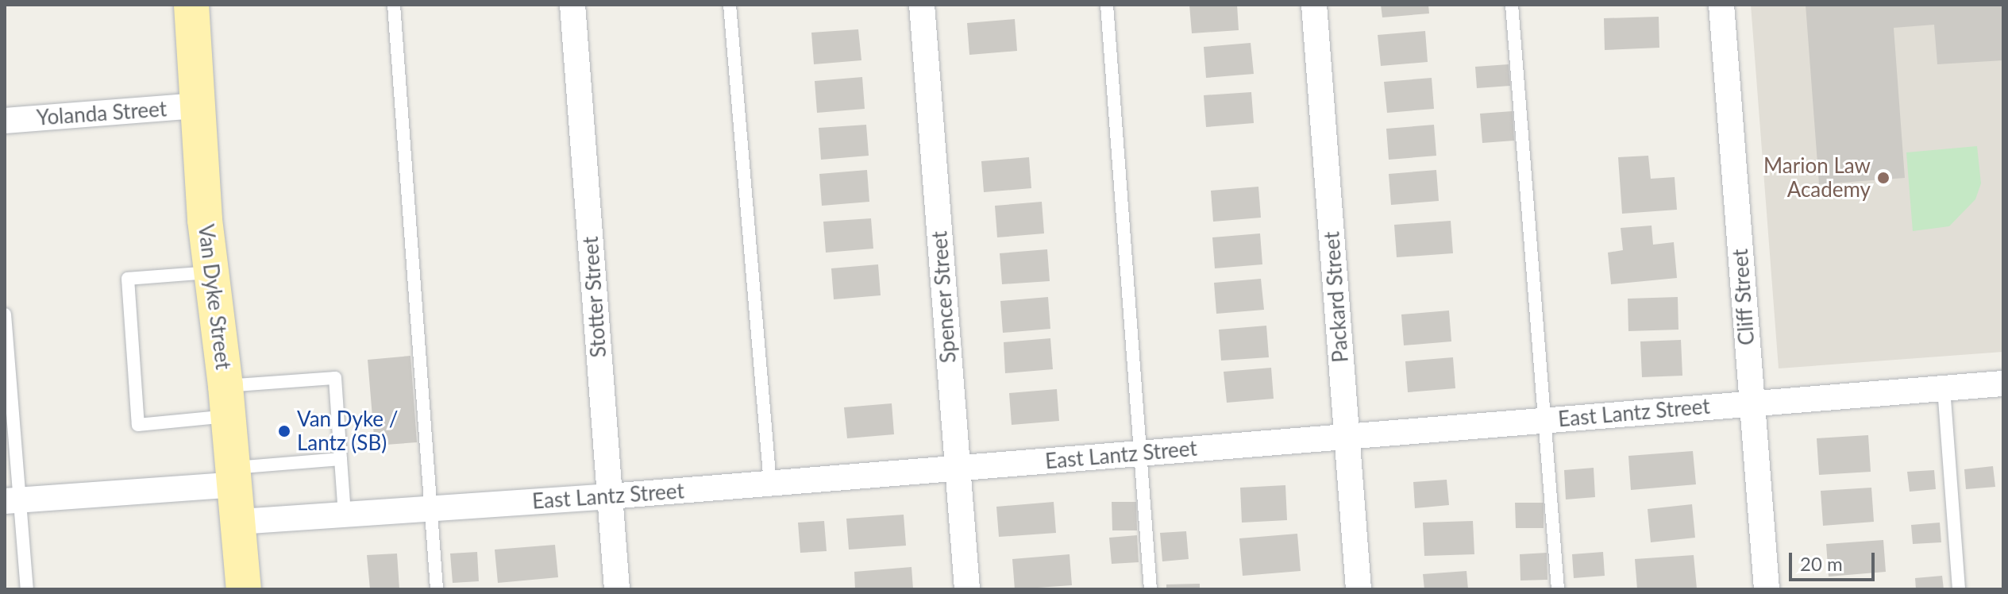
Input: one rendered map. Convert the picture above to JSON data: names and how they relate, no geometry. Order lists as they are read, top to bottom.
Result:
{
  "streets": {
    "main road": ["Van Dyke Street"],
    "street": [
      "Yolanda Street",
      "Stotter Street",
      "Spencer Street",
      "Packard Street",
      "Cliff Street",
      "East Lantz Street"
    ]
  },
  "crossings": [
    ["Yolanda Street", "Van Dyke Street"],
    ["Van Dyke Street", "East Lantz Street"],
    ["Stotter Street", "East Lantz Street"],
    ["Spencer Street", "East Lantz Street"],
    ["Packard Street", "East Lantz Street"],
    ["Cliff Street", "East Lantz Street"]
  ],
  "places": ["Marion Law Academy", "Van Dyke / Lantz (SB)"],
  "scale_bar": "20 m"
}
